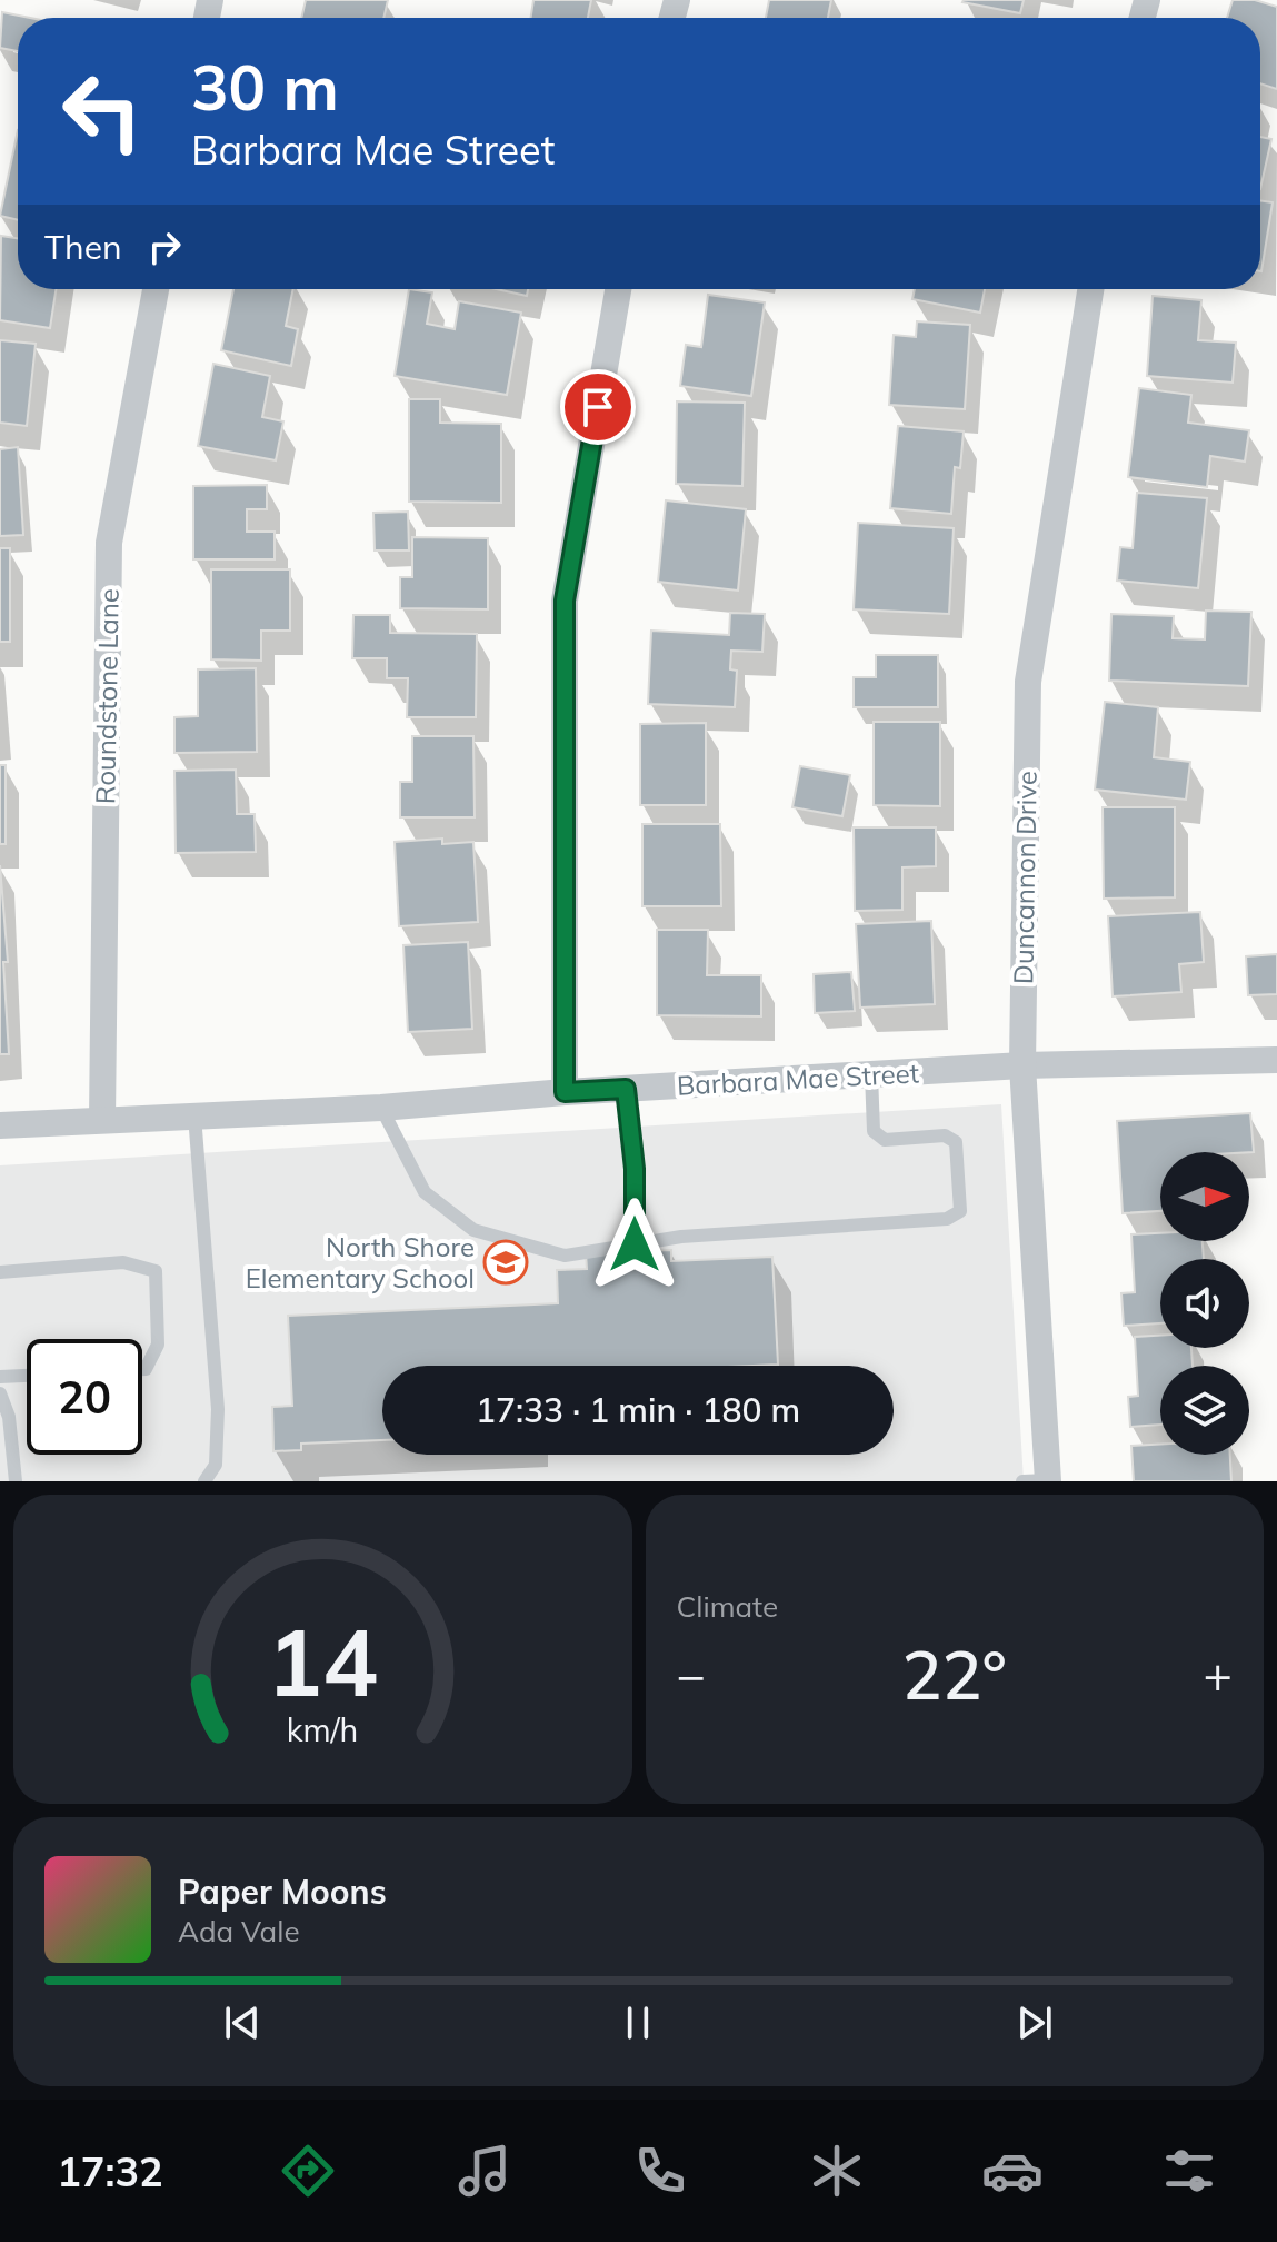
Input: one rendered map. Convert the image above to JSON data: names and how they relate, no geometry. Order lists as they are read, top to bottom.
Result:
{
  "streets": {
    "street": ["Roundstone Lane", "Duncannon Drive", "Barbara Mae Street"]
  },
  "crossings": [
    ["Roundstone Lane", "Barbara Mae Street"],
    ["Duncannon Drive", "Barbara Mae Street"]
  ],
  "places": {
    "school or university": ["North Shore Elementary School"]
  },
  "north": "right",
  "page": {
    "turn": ["30 m", "Barbara Mae Street"],
    "then": "Then",
    "limit": "20",
    "trip": "17:33 · 1 min · 180 m",
    "tile": "Climate",
    "heat": ["−", "22°", "+"],
    "song": ["Paper Moons", "Ada Vale"],
    "tabs": "17:32",
    "gauge": ["14", "km/h"]
  }
}
